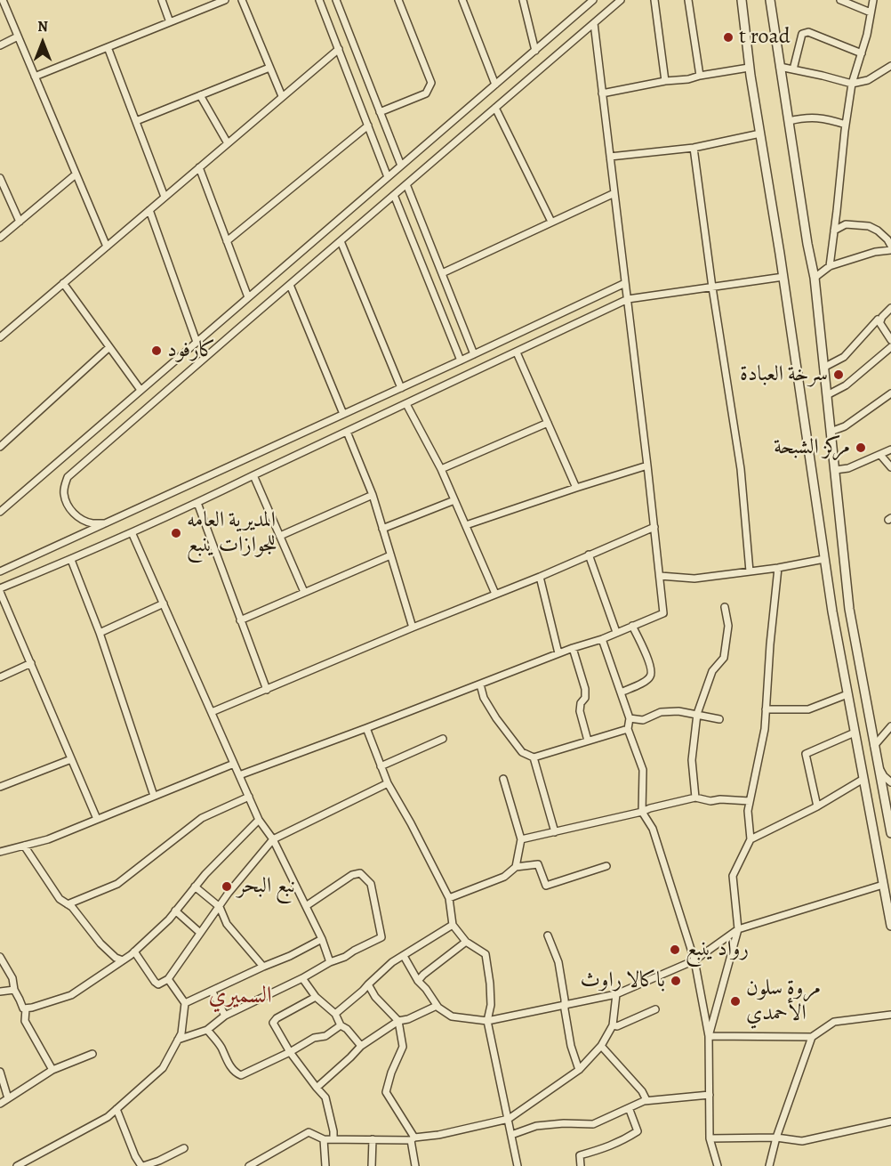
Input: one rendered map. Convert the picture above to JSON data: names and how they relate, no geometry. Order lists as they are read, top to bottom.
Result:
{
  "districts": ["السميري"],
  "places": [
    "t road",
    "كارفود",
    "سرخة العبادة",
    "مركز الشبحة",
    "المديرية العامه للجوازات ينبع",
    "نبع البحر",
    "رواد ينبع",
    "باكالا راوث",
    "مروة سلون الأحمدي"
  ],
  "north": "top"
}
